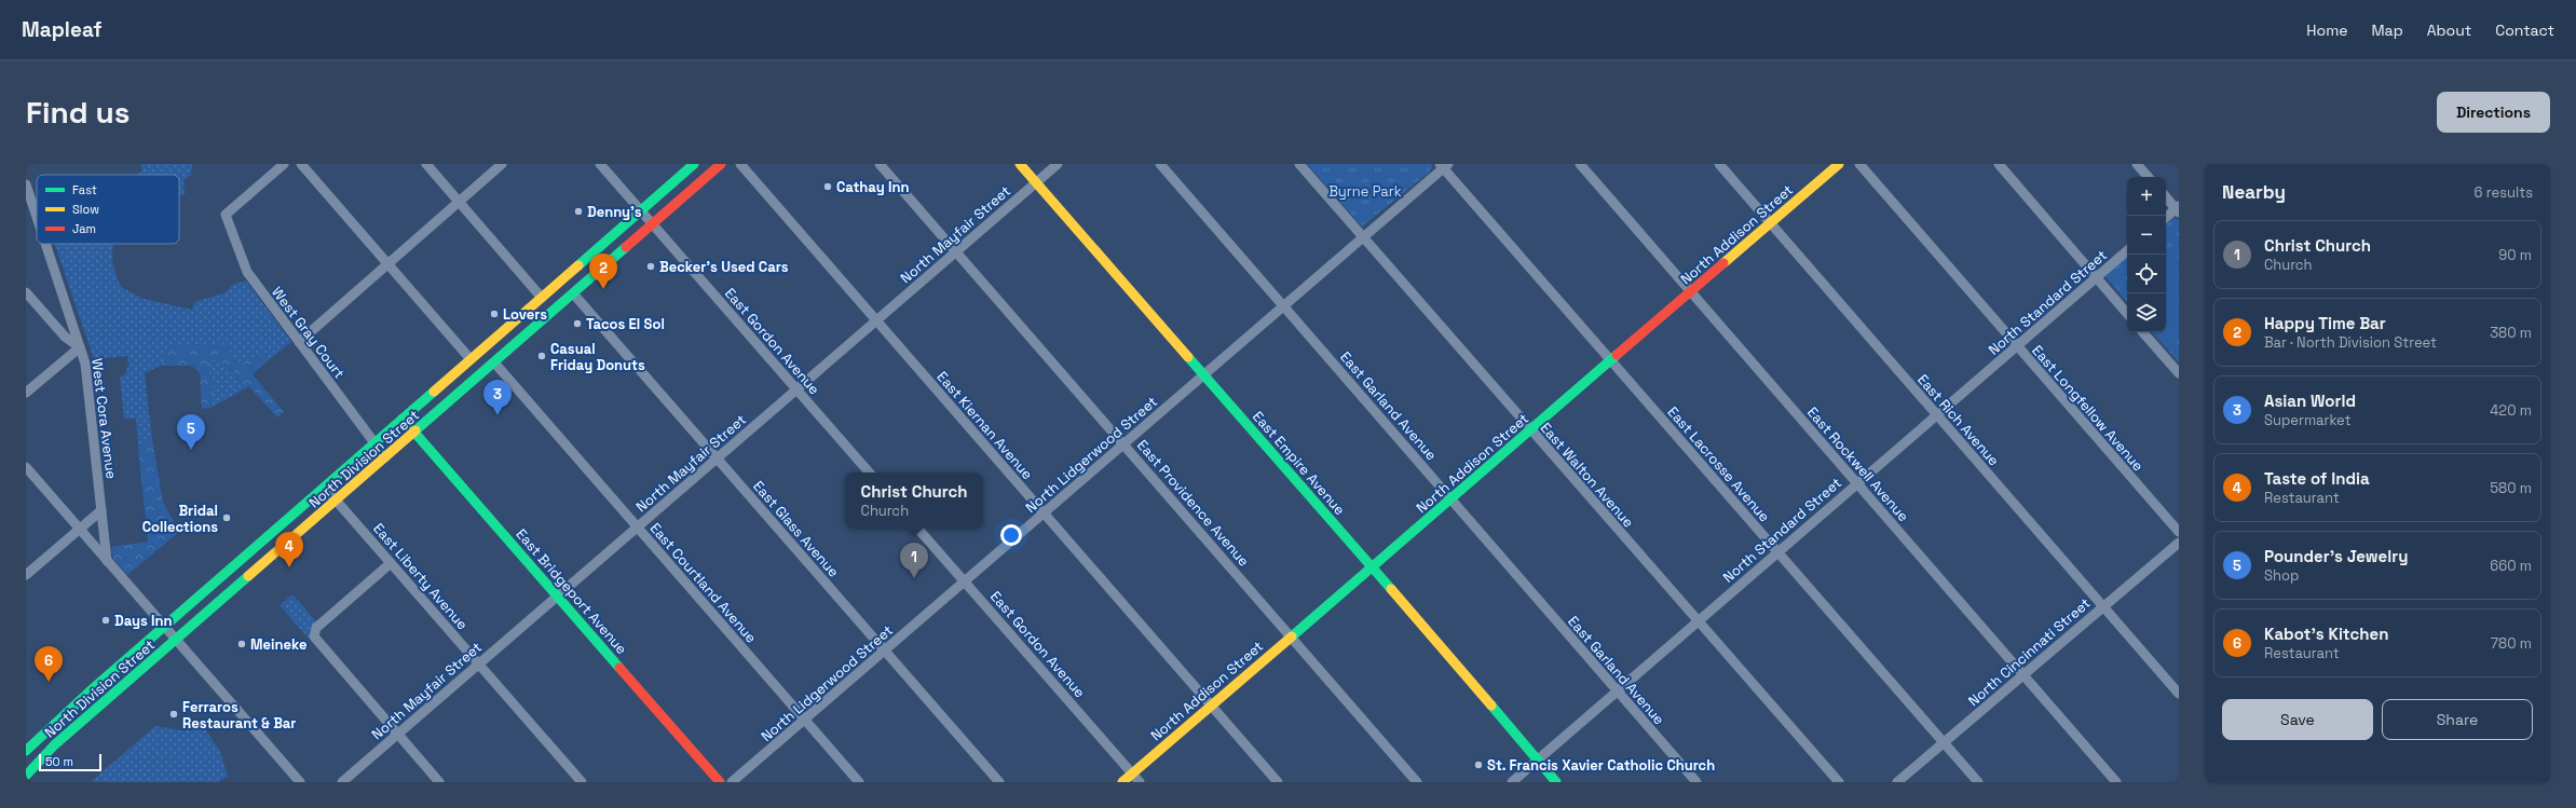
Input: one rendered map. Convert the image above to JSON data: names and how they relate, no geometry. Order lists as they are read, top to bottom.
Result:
{
  "streets": {
    "street": [
      "North Mayfair Street",
      "North Addison Street",
      "North Standard Street",
      "West Gray Court",
      "East Gordon Avenue",
      "East Garland Avenue",
      "East Longfellow Avenue",
      "West Cora Avenue",
      "East Rich Avenue",
      "East Kiernan Avenue",
      "North Lidgerwood Street",
      "North Division Street",
      "East Empire Avenue",
      "East Lacrosse Avenue",
      "East Rockwell Avenue",
      "East Walton Avenue",
      "East Providence Avenue",
      "East Glass Avenue",
      "East Liberty Avenue",
      "East Courtland Avenue",
      "East Bridgeport Avenue",
      "North Cincinnati Street"
    ]
  },
  "crossings": [
    ["North Mayfair Street", "East Gordon Avenue"],
    ["North Mayfair Street", "East Kiernan Avenue"],
    ["North Mayfair Street", "East Empire Avenue"],
    ["North Mayfair Street", "East Providence Avenue"],
    ["North Mayfair Street", "East Glass Avenue"],
    ["North Mayfair Street", "East Liberty Avenue"],
    ["North Mayfair Street", "East Courtland Avenue"],
    ["North Mayfair Street", "East Bridgeport Avenue"],
    ["North Addison Street", "East Gordon Avenue"],
    ["North Addison Street", "East Garland Avenue"],
    ["North Addison Street", "East Rich Avenue"],
    ["North Addison Street", "East Kiernan Avenue"],
    ["North Addison Street", "East Empire Avenue"],
    ["North Addison Street", "East Lacrosse Avenue"],
    ["North Addison Street", "East Rockwell Avenue"],
    ["North Addison Street", "East Walton Avenue"],
    ["North Addison Street", "East Providence Avenue"],
    ["North Standard Street", "East Garland Avenue"],
    ["North Standard Street", "East Longfellow Avenue"],
    ["North Standard Street", "East Rich Avenue"],
    ["North Standard Street", "East Empire Avenue"],
    ["North Standard Street", "East Lacrosse Avenue"],
    ["North Standard Street", "East Rockwell Avenue"],
    ["North Standard Street", "East Walton Avenue"],
    ["West Gray Court", "North Division Street"],
    ["East Gordon Avenue", "North Lidgerwood Street"],
    ["East Gordon Avenue", "North Division Street"],
    ["East Garland Avenue", "North Lidgerwood Street"],
    ["East Rich Avenue", "North Cincinnati Street"],
    ["East Kiernan Avenue", "North Lidgerwood Street"],
    ["North Lidgerwood Street", "East Empire Avenue"],
    ["North Lidgerwood Street", "East Lacrosse Avenue"],
    ["North Lidgerwood Street", "East Walton Avenue"],
    ["North Lidgerwood Street", "East Providence Avenue"],
    ["North Lidgerwood Street", "East Glass Avenue"],
    ["North Lidgerwood Street", "East Courtland Avenue"],
    ["North Division Street", "East Glass Avenue"],
    ["North Division Street", "East Liberty Avenue"],
    ["North Division Street", "East Courtland Avenue"],
    ["North Division Street", "East Bridgeport Avenue"],
    ["East Lacrosse Avenue", "North Cincinnati Street"],
    ["East Rockwell Avenue", "North Cincinnati Street"]
  ],
  "parks": ["Byrne Park"],
  "places": [
    "Cathay Inn",
    "Denny's",
    "Becker's Used Cars",
    "Lovers",
    "Tacos El Sol",
    "Casual Friday Donuts",
    "Bridal Collections",
    "Days Inn",
    "Meineke",
    "Ferraros Restaurant & Bar",
    "St. Francis Xavier Catholic Church"
  ],
  "legend": ["Fast", "Slow", "Jam"],
  "scale_bar": "50 m",
  "page": {
    "header": "Mapleaf",
    "nav": [
      "Home",
      "Map",
      "About",
      "Contact"
    ],
    "buttons": [
      "Directions",
      ["Save", "Share"]
    ],
    "title": "Find us",
    "heading": ["Nearby", "6 results"],
    "map_buttons": ["+", "−"],
    "list": [
      {
        "mark": "1",
        "name": "Christ Church",
        "note": "Church",
        "value": "90 m"
      },
      {
        "mark": "2",
        "name": "Happy Time Bar",
        "note": "Bar · North Division Street",
        "value": "380 m"
      },
      {
        "mark": "3",
        "name": "Asian World",
        "note": "Supermarket",
        "value": "420 m"
      },
      {
        "mark": "4",
        "name": "Taste of India",
        "note": "Restaurant",
        "value": "580 m"
      },
      {
        "mark": "5",
        "name": "Pounder's Jewelry",
        "note": "Shop",
        "value": "660 m"
      },
      {
        "mark": "6",
        "name": "Kabot's Kitchen",
        "note": "Restaurant",
        "value": "780 m"
      }
    ],
    "pins": [
      "2",
      "3",
      "5",
      "4",
      "1",
      "6"
    ],
    "popup": ["Christ Church", "Church"],
    "scale": "50 m"
  }
}
